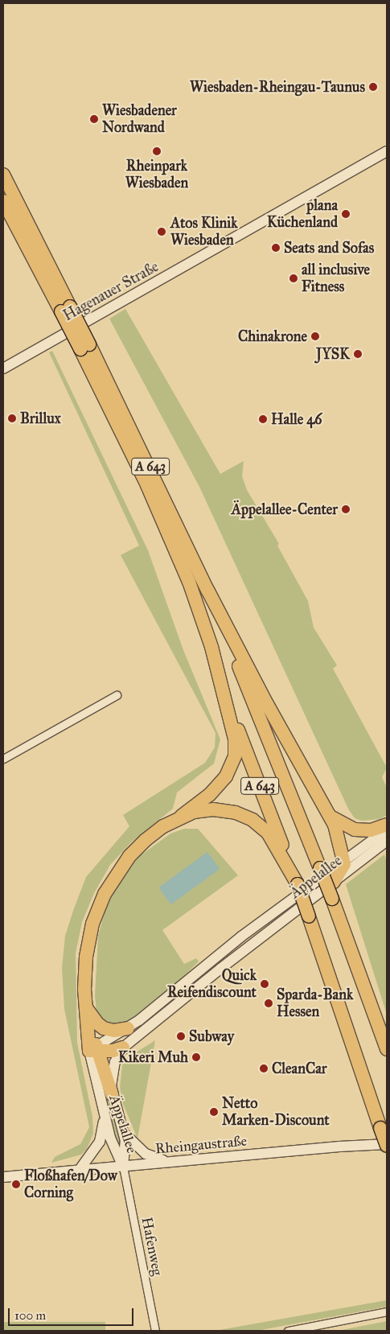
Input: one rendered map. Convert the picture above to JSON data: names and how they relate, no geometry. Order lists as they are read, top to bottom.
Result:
{
  "streets": {
    "highway": ["A 643"],
    "main road": ["Hagenauer Straße", "Äppelallee", "Rheingaustraße"],
    "street": ["Hafenweg"]
  },
  "crossings": [
    ["A 643", "Rheingaustraße"],
    ["Äppelallee", "Rheingaustraße"],
    ["Äppelallee", "Hafenweg"],
    ["Rheingaustraße", "Hafenweg"]
  ],
  "places": [
    "Wiesbaden-Rheingau-Taunus",
    "Wiesbadener Nordwand",
    "Rheinpark Wiesbaden",
    "plana Küchenland",
    "Atos Klinik Wiesbaden",
    "Seats and Sofas",
    "all inclusive Fitness",
    "Chinakrone",
    "JYSK",
    "Brillux",
    "Halle 46",
    "Äppelallee-Center",
    "Quick Reifendiscount",
    "Sparda-Bank Hessen",
    "Subway",
    "Kikeri Muh",
    "CleanCar",
    "Netto Marken-Discount",
    "Floßhafen/Dow Corning"
  ],
  "scale_bar": "100 m"
}
